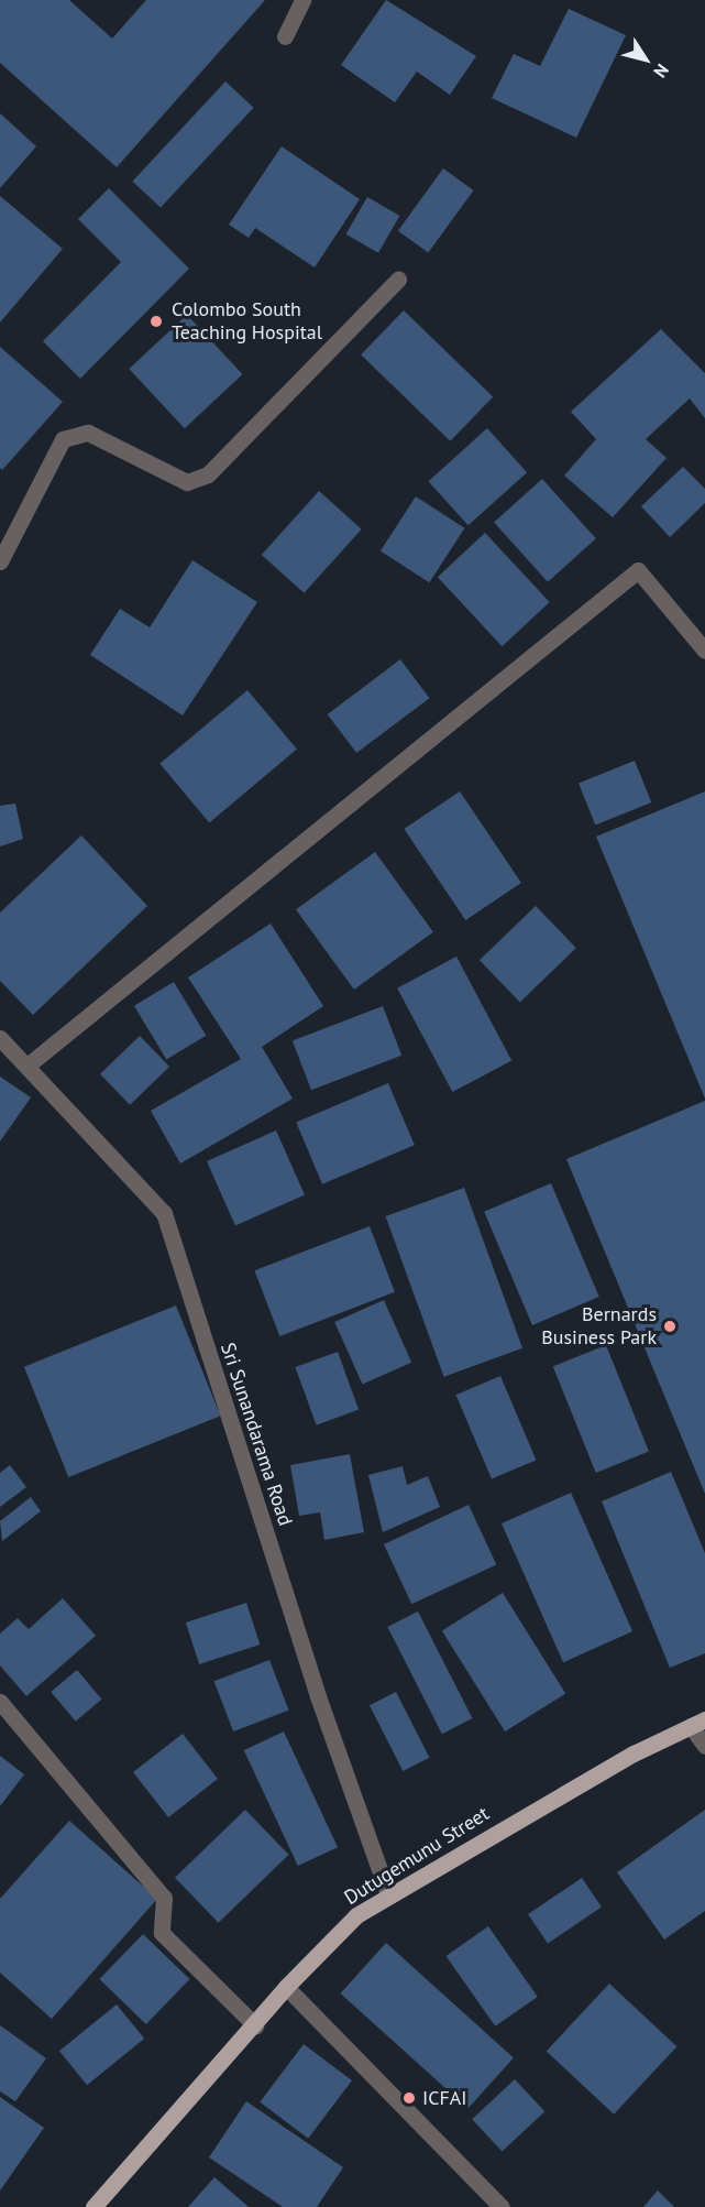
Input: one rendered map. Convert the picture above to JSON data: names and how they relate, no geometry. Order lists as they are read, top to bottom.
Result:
{
  "streets": {
    "main road": ["Dutugemunu Street"],
    "street": ["Sri Sunandarama Road"]
  },
  "crossings": [
    ["Sri Sunandarama Road", "Dutugemunu Street"]
  ],
  "places": ["Colombo South Teaching Hospital", "Bernards Business Park", "ICFAI"],
  "north": "bottom right"
}
